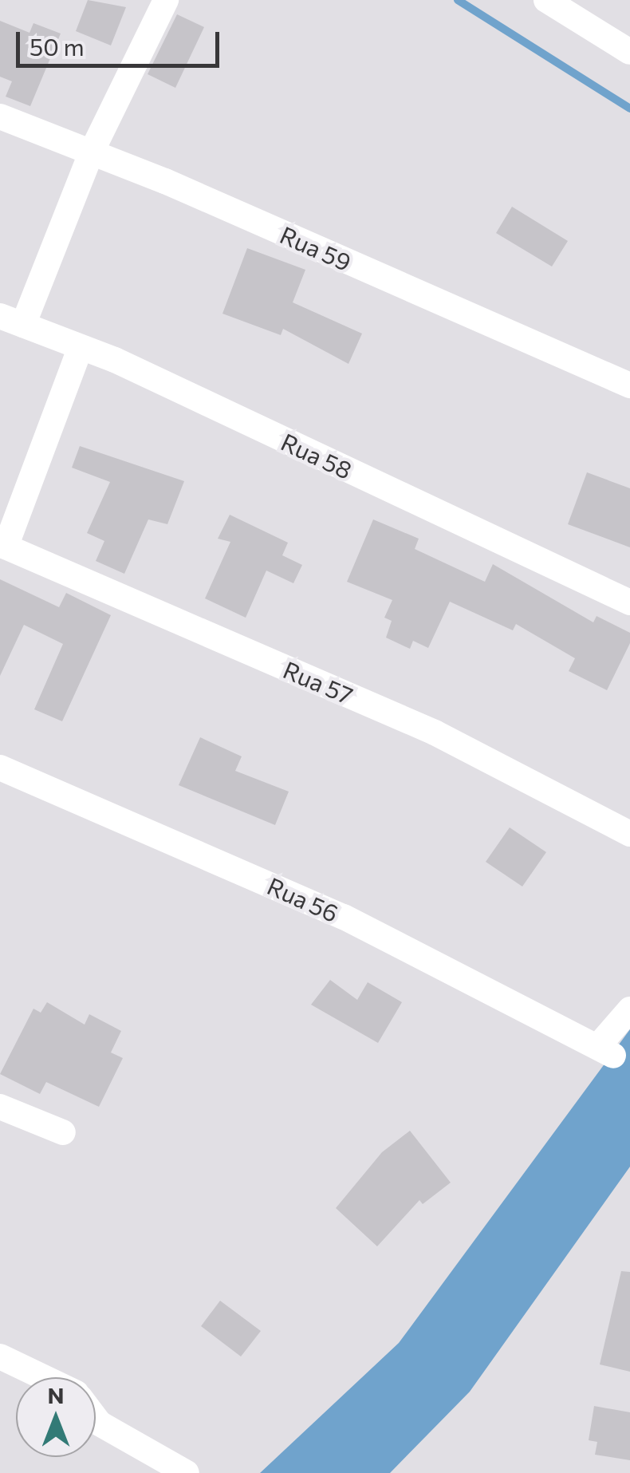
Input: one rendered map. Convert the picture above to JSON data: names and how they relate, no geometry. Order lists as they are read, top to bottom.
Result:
{
  "streets": {
    "street": [
      "Rua 59",
      "Rua 58",
      "Rua 57",
      "Rua 56"
    ]
  },
  "scale_bar": "50 m",
  "north": "top"
}
